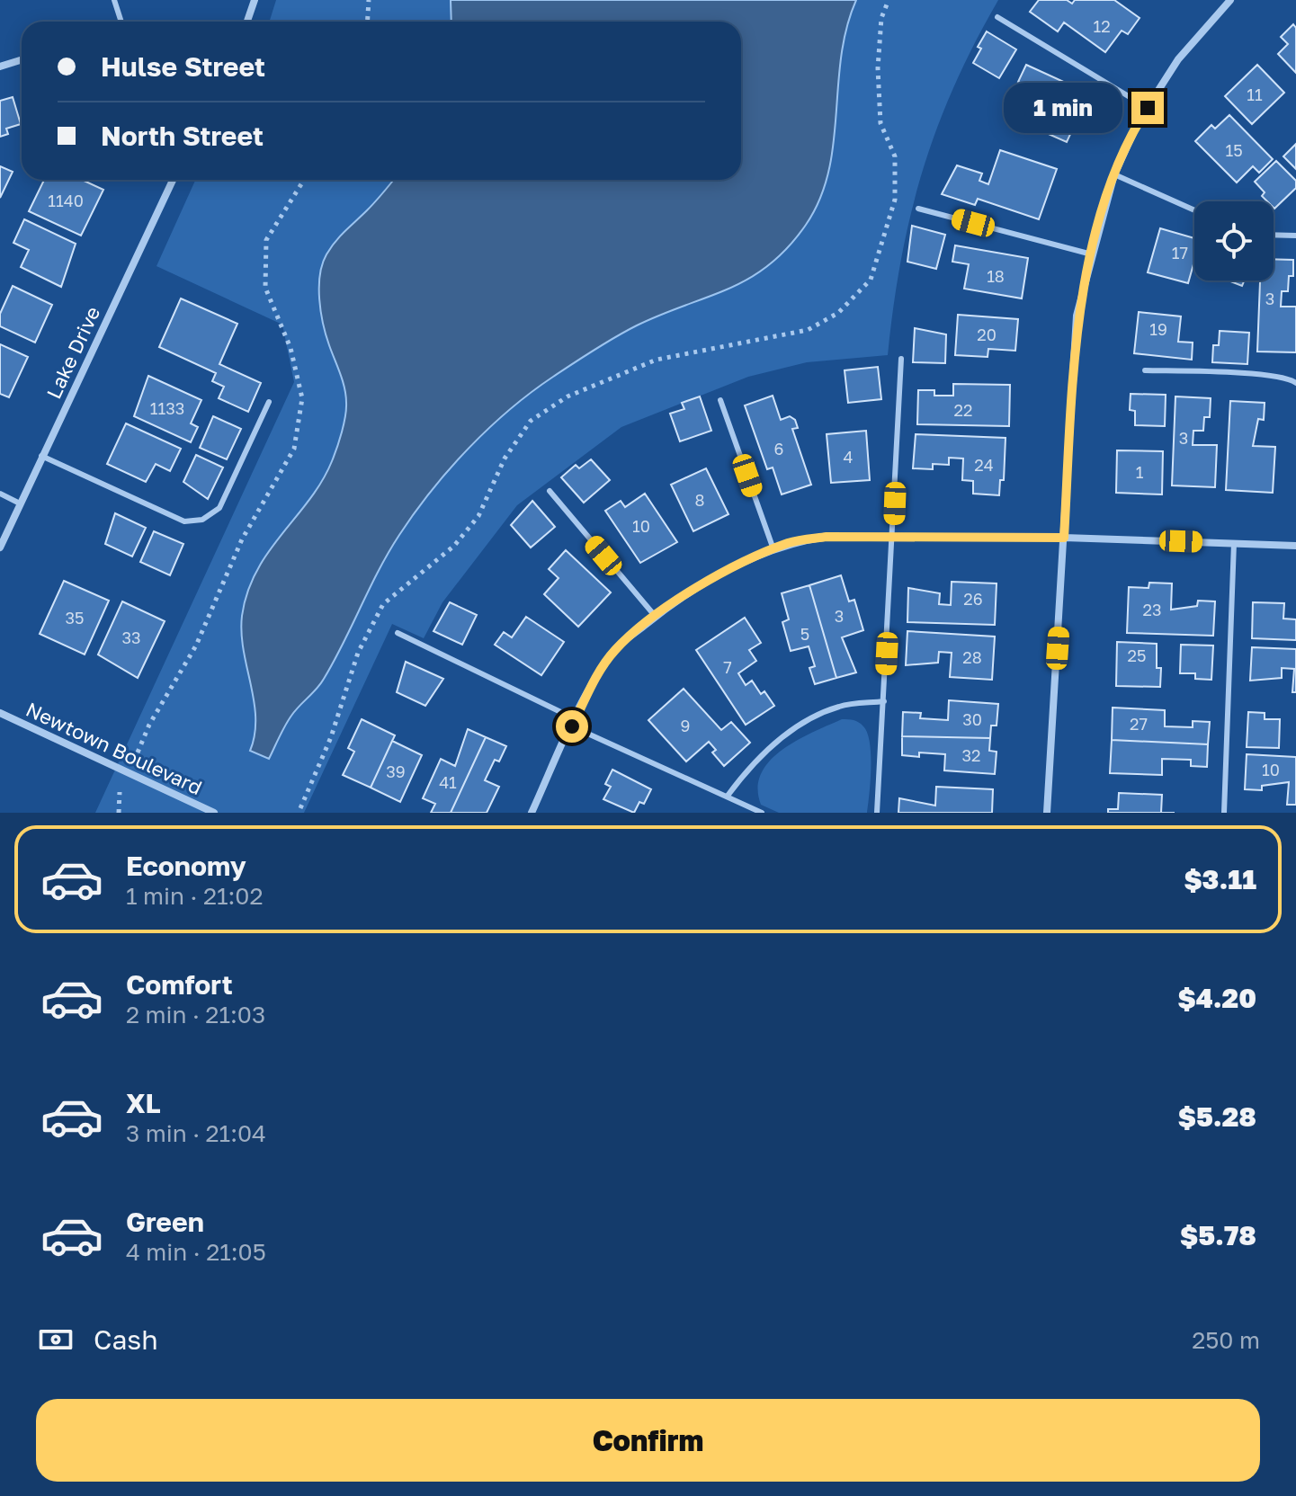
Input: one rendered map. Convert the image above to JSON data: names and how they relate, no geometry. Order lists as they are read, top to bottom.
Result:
{
  "streets": {
    "street": ["Lake Drive", "Newtown Boulevard"]
  },
  "house_numbers": [
    "12",
    "11",
    "15",
    "1140",
    "17",
    "18",
    "3",
    "19",
    "20",
    "1133",
    "22",
    "3",
    "6",
    "4",
    "24",
    "1",
    "8",
    "10",
    "26",
    "23",
    "3",
    "35",
    "5",
    "33",
    "25",
    "28",
    "7",
    "30",
    "27",
    "9",
    "32",
    "10",
    "39",
    "41"
  ],
  "page": {
    "banner": ["Hulse Street", "North Street"],
    "bubble": "1 min",
    "list": [
      {
        "name": "Economy",
        "note": "1 min · 21:02",
        "value": "$3.11"
      },
      {
        "name": "Comfort",
        "note": "2 min · 21:03",
        "value": "$4.20"
      },
      {
        "name": "XL",
        "note": "3 min · 21:04",
        "value": "$5.28"
      },
      {
        "name": "Green",
        "note": "4 min · 21:05",
        "value": "$5.78"
      }
    ],
    "pay": ["Cash", "250 m"],
    "buttons": "Confirm"
  }
}
